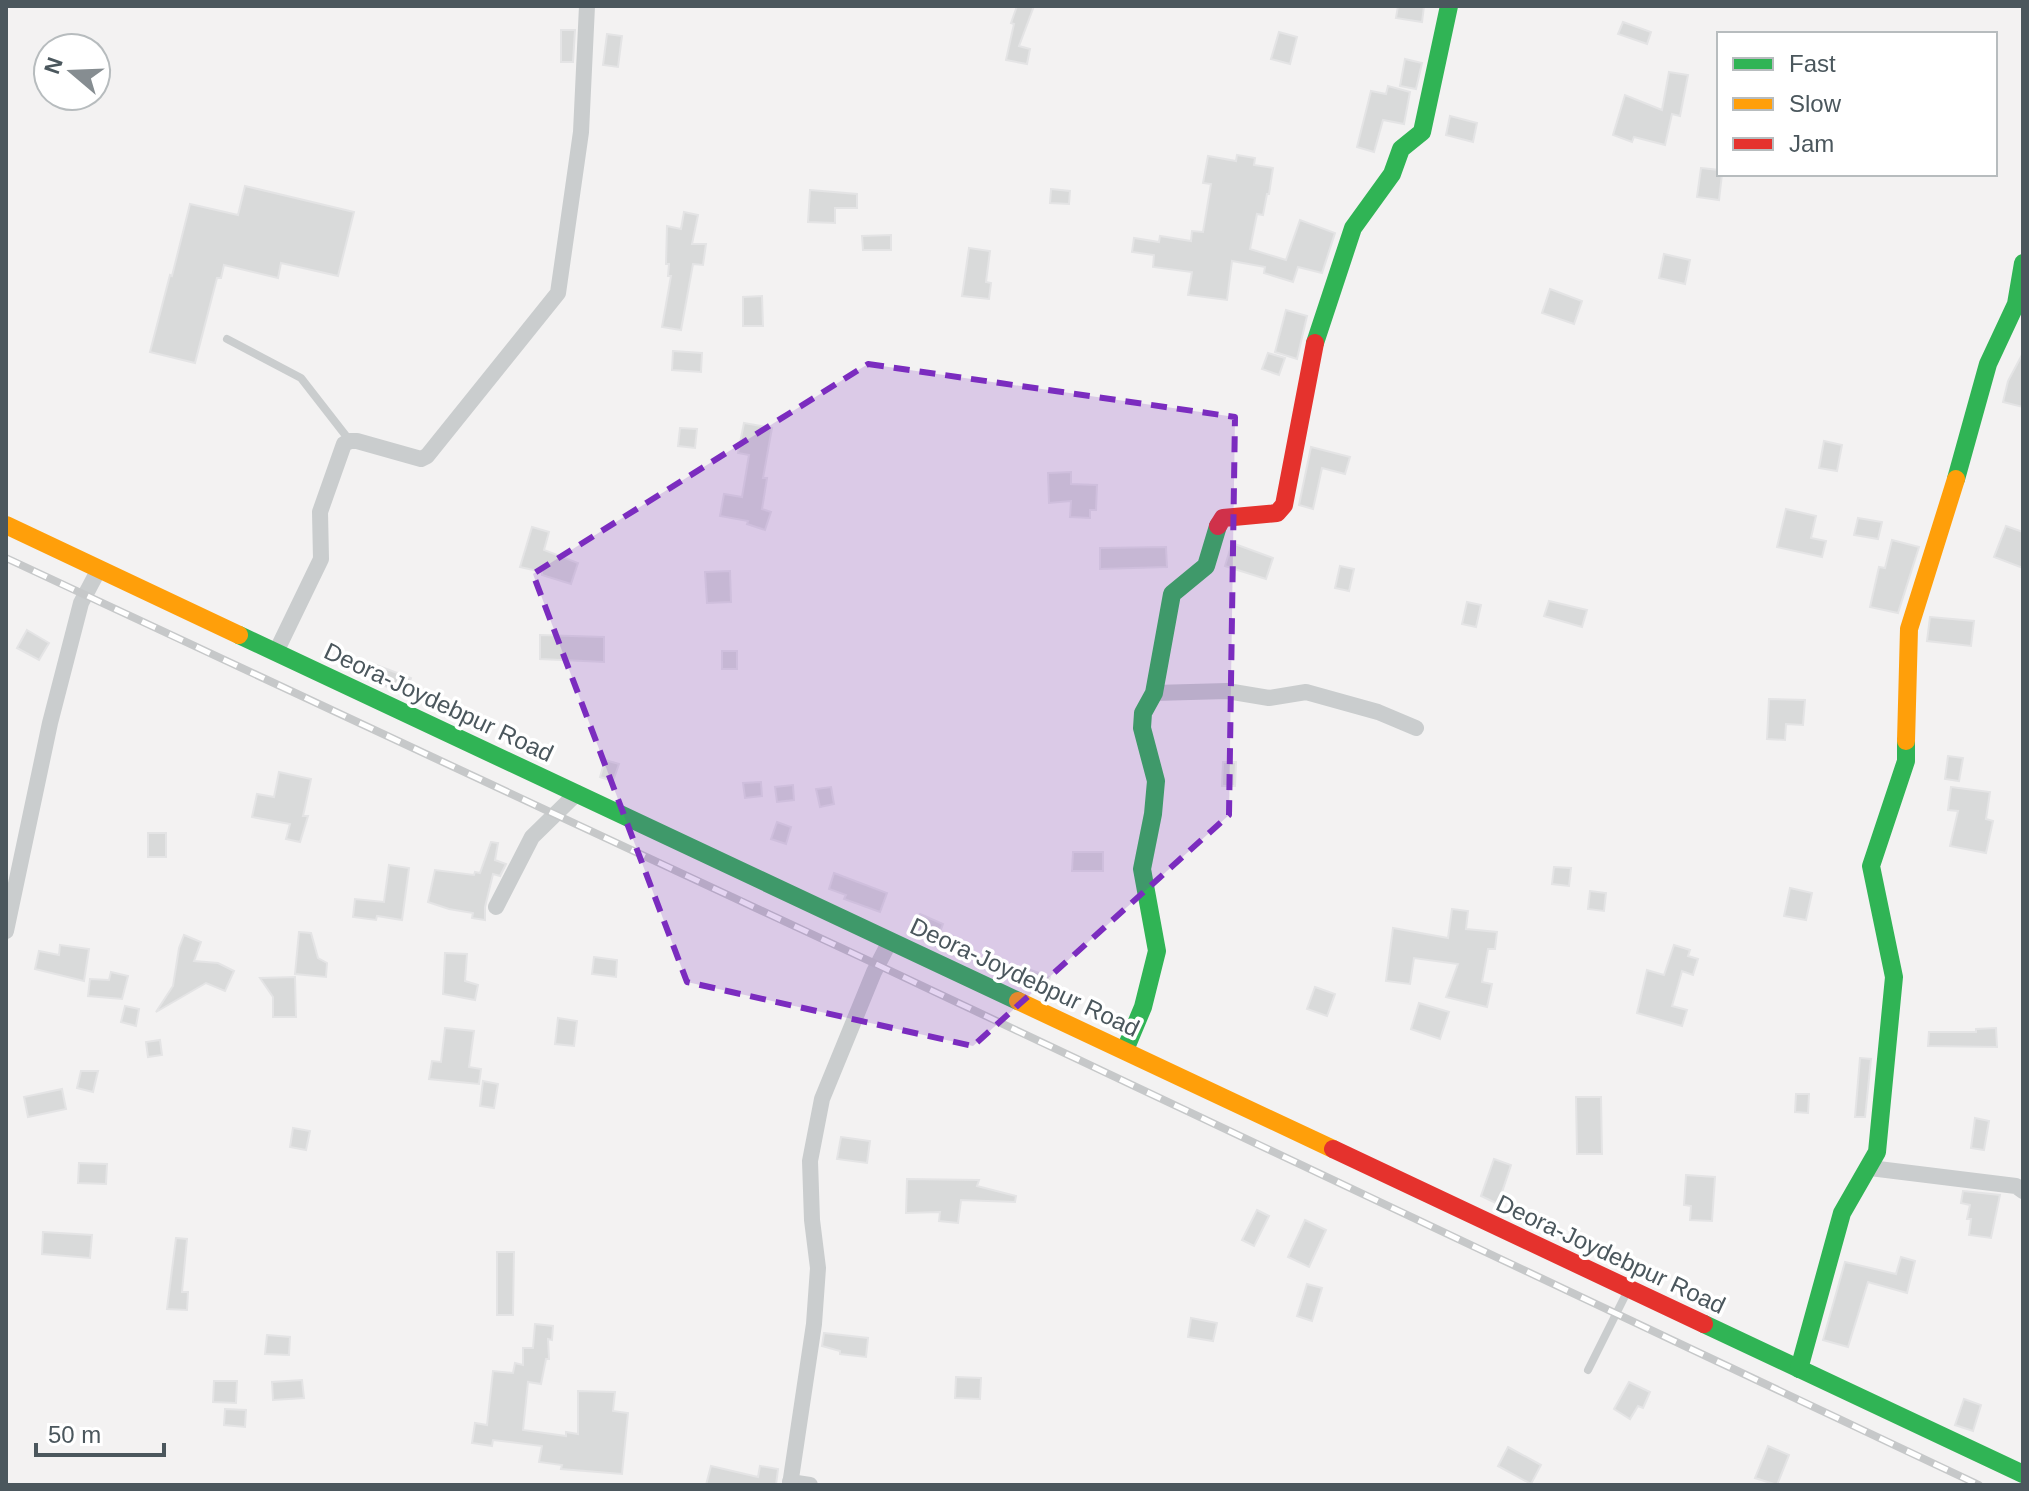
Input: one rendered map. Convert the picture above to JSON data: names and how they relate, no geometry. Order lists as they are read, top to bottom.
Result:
{
  "streets": {
    "street": ["Deora-Joydebpur Road"]
  },
  "legend": ["Fast", "Slow", "Jam"],
  "scale_bar": "50 m",
  "north": "left"
}
